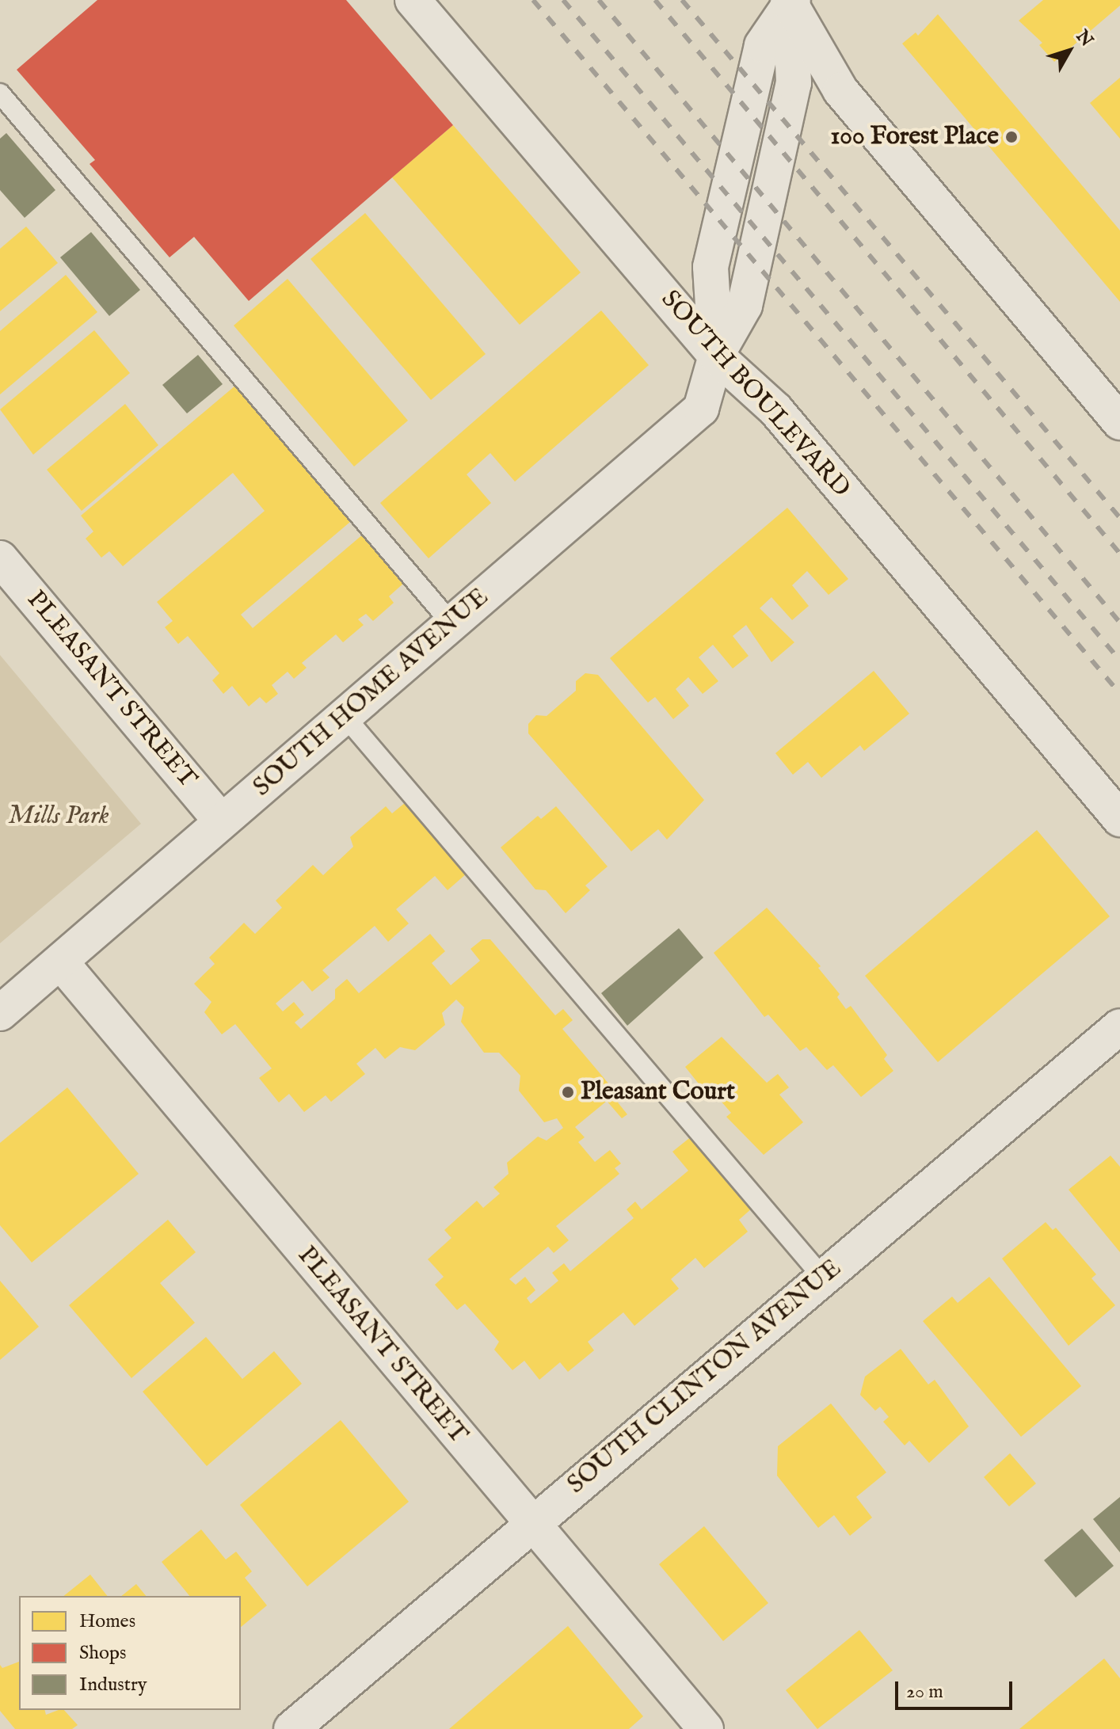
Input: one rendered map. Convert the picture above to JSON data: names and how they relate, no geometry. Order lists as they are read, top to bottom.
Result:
{
  "streets": {
    "street": [
      "SOUTH BOULEVARD",
      "PLEASANT STREET",
      "SOUTH HOME AVENUE",
      "SOUTH CLINTON AVENUE"
    ]
  },
  "crossings": [
    ["SOUTH BOULEVARD", "SOUTH HOME AVENUE"],
    ["PLEASANT STREET", "SOUTH HOME AVENUE"],
    ["PLEASANT STREET", "SOUTH CLINTON AVENUE"]
  ],
  "parks": ["Mills Park"],
  "places": ["100 Forest Place", "Pleasant Court"],
  "legend": ["Homes", "Shops", "Industry"],
  "scale_bar": "20 m",
  "north": "top right"
}
